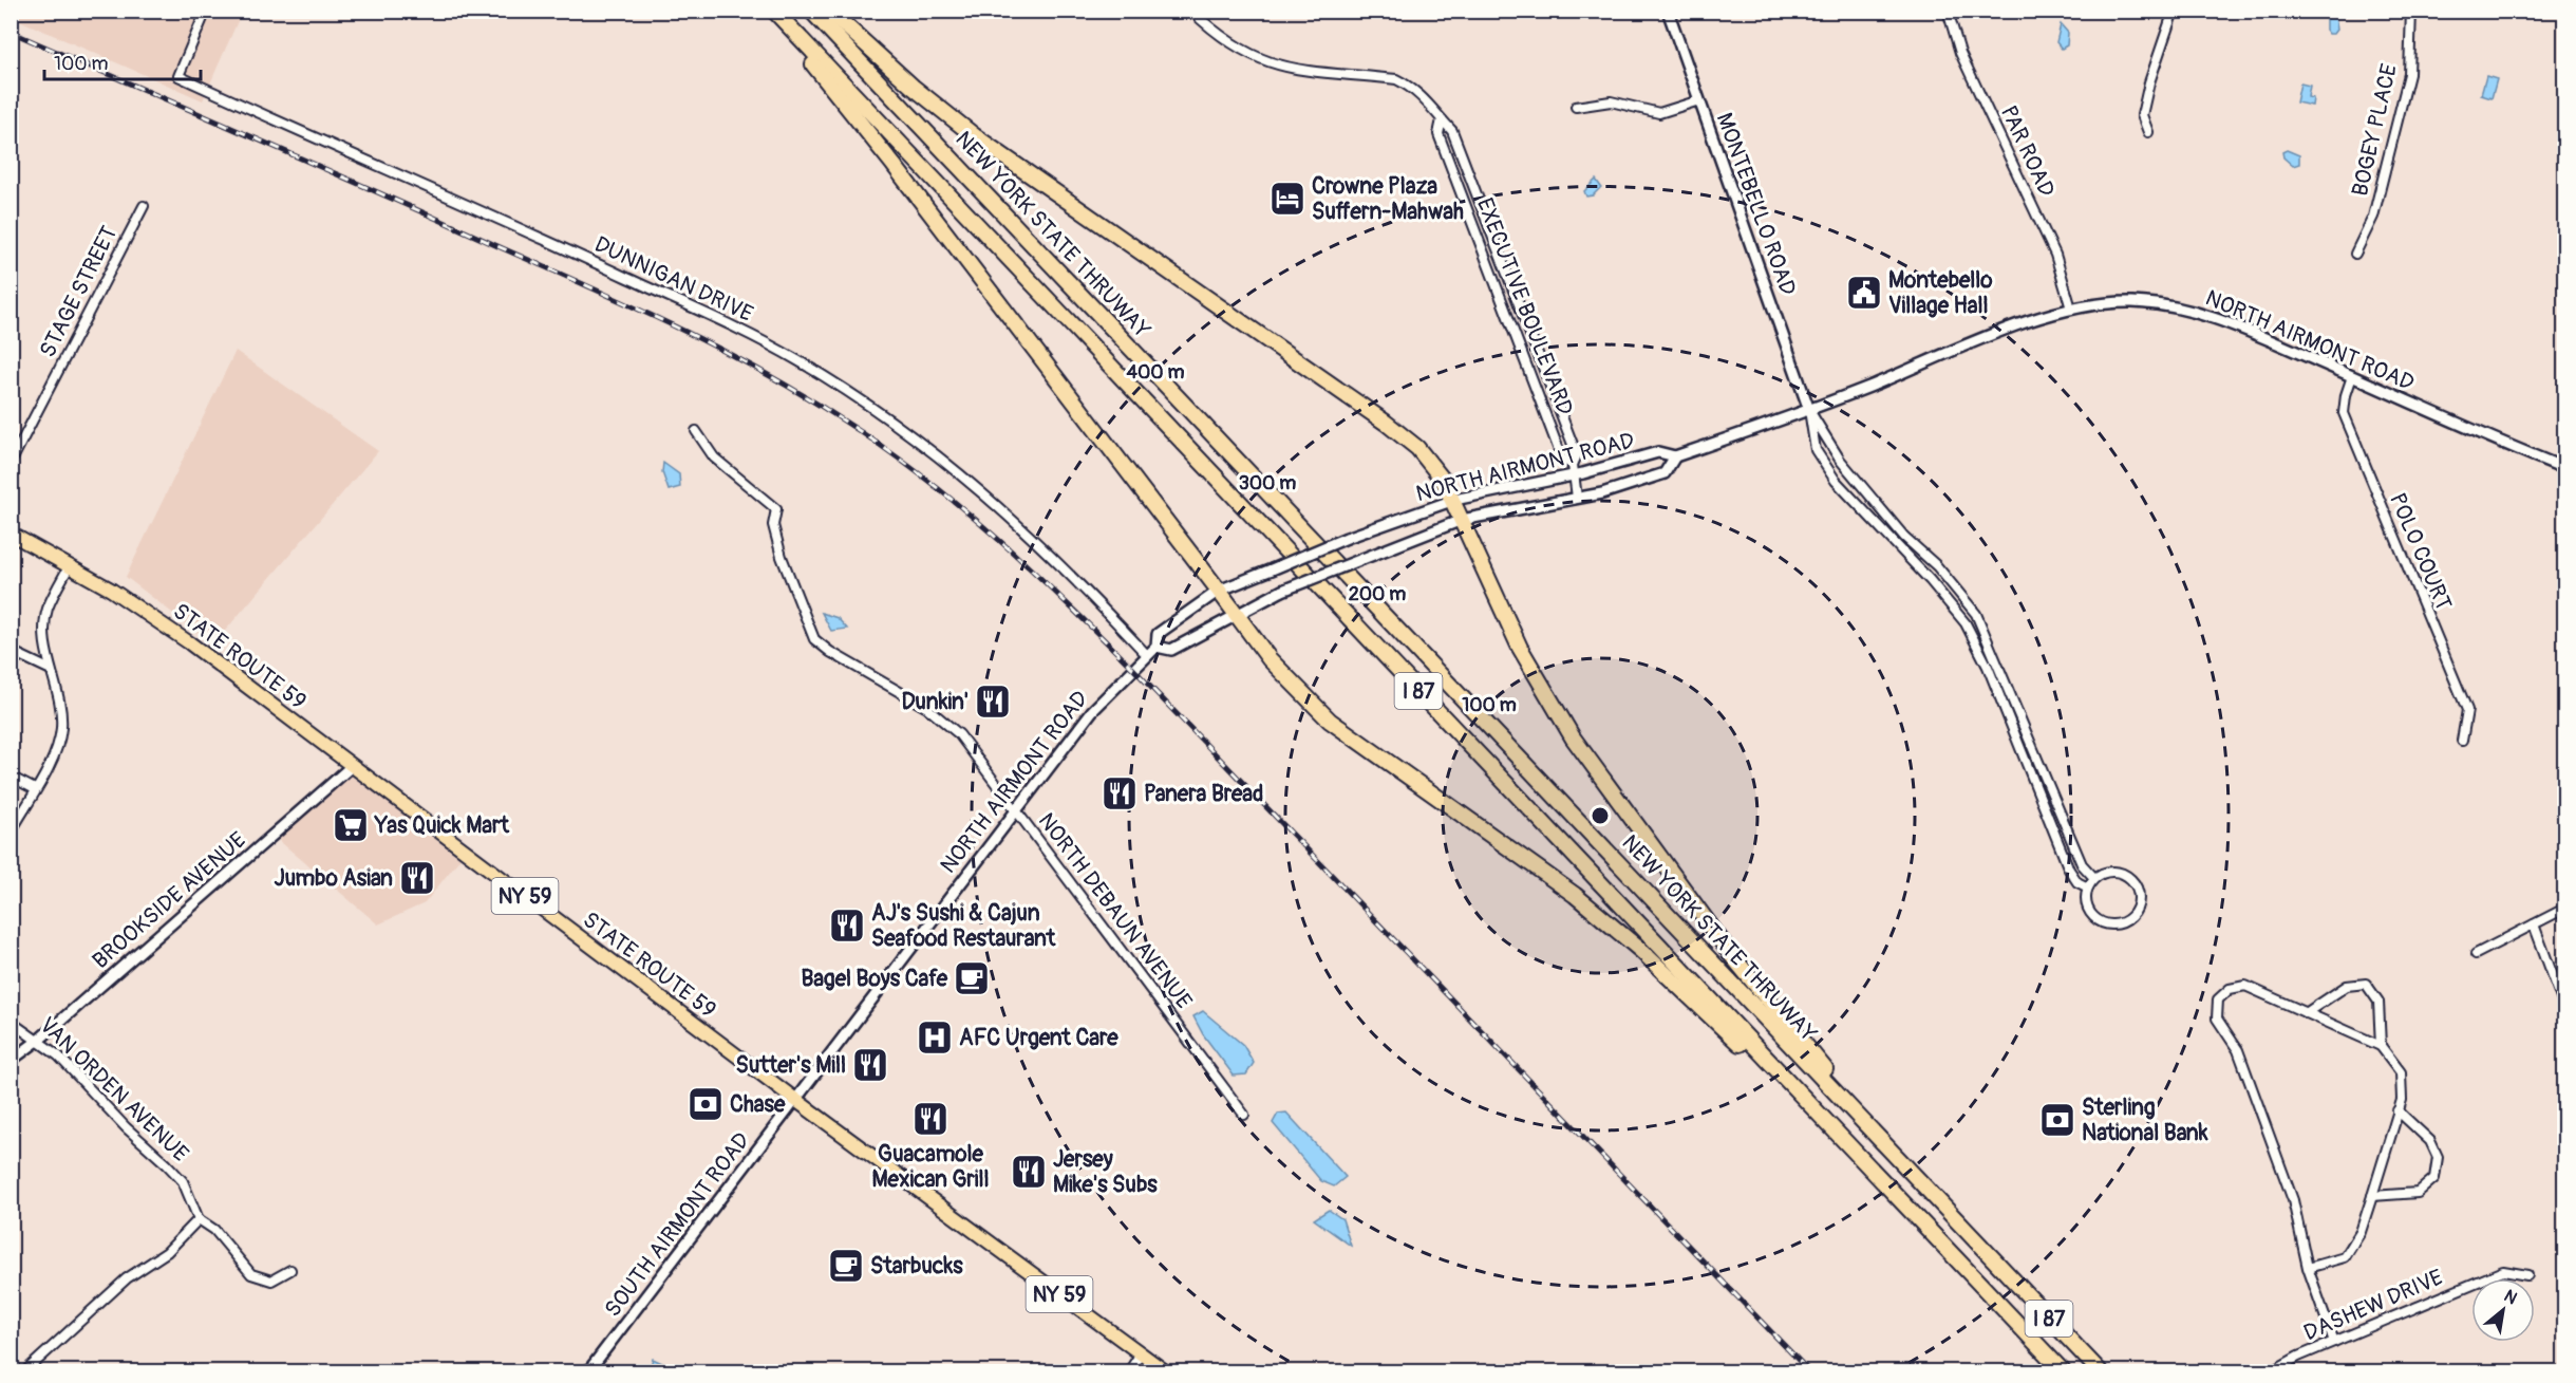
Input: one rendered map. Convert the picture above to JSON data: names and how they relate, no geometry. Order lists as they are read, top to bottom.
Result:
{
  "streets": {
    "highway": ["NEW YORK STATE THRUWAY", "I 87"],
    "main road": ["STATE ROUTE 59", "NY 59"],
    "street": [
      "BOGEY PLACE",
      "PAR ROAD",
      "MONTEBELLO ROAD",
      "DUNNIGAN DRIVE",
      "STAGE STREET",
      "EXECUTIVE BOULEVARD",
      "NORTH AIRMONT ROAD",
      "POLO COURT",
      "BROOKSIDE AVENUE",
      "NORTH DEBAUN AVENUE",
      "VAN ORDEN AVENUE",
      "SOUTH AIRMONT ROAD",
      "DASHEW DRIVE"
    ]
  },
  "crossings": [
    ["PAR ROAD", "NORTH AIRMONT ROAD"],
    ["MONTEBELLO ROAD", "NORTH AIRMONT ROAD"],
    ["DUNNIGAN DRIVE", "NORTH AIRMONT ROAD"],
    ["EXECUTIVE BOULEVARD", "NORTH AIRMONT ROAD"],
    ["NORTH AIRMONT ROAD", "POLO COURT"],
    ["NORTH AIRMONT ROAD", "STATE ROUTE 59"],
    ["NORTH AIRMONT ROAD", "NORTH DEBAUN AVENUE"],
    ["NORTH AIRMONT ROAD", "SOUTH AIRMONT ROAD"],
    ["STATE ROUTE 59", "BROOKSIDE AVENUE"],
    ["STATE ROUTE 59", "SOUTH AIRMONT ROAD"],
    ["BROOKSIDE AVENUE", "VAN ORDEN AVENUE"]
  ],
  "places": {
    "hotel": ["Crowne Plaza Suffern-Mahwah"],
    "public building": ["Montebello Village Hall"],
    "restaurant": [
      "Dunkin'",
      "Panera Bread",
      "Jumbo Asian",
      "AJ's Sushi & Cajun Seafood Restaurant",
      "Sutter's Mill",
      "Guacamole Mexican Grill",
      "Jersey Mike's Subs"
    ],
    "supermarket": ["Yas Quick Mart"],
    "cafe": ["Bagel Boys Cafe", "Starbucks"],
    "hospital": ["AFC Urgent Care"],
    "bank": ["Chase", "Sterling National Bank"]
  },
  "scale_bar": "100 m",
  "north": "top right",
  "rings": [
    "400 m",
    "300 m",
    "200 m",
    "100 m"
  ]
}
